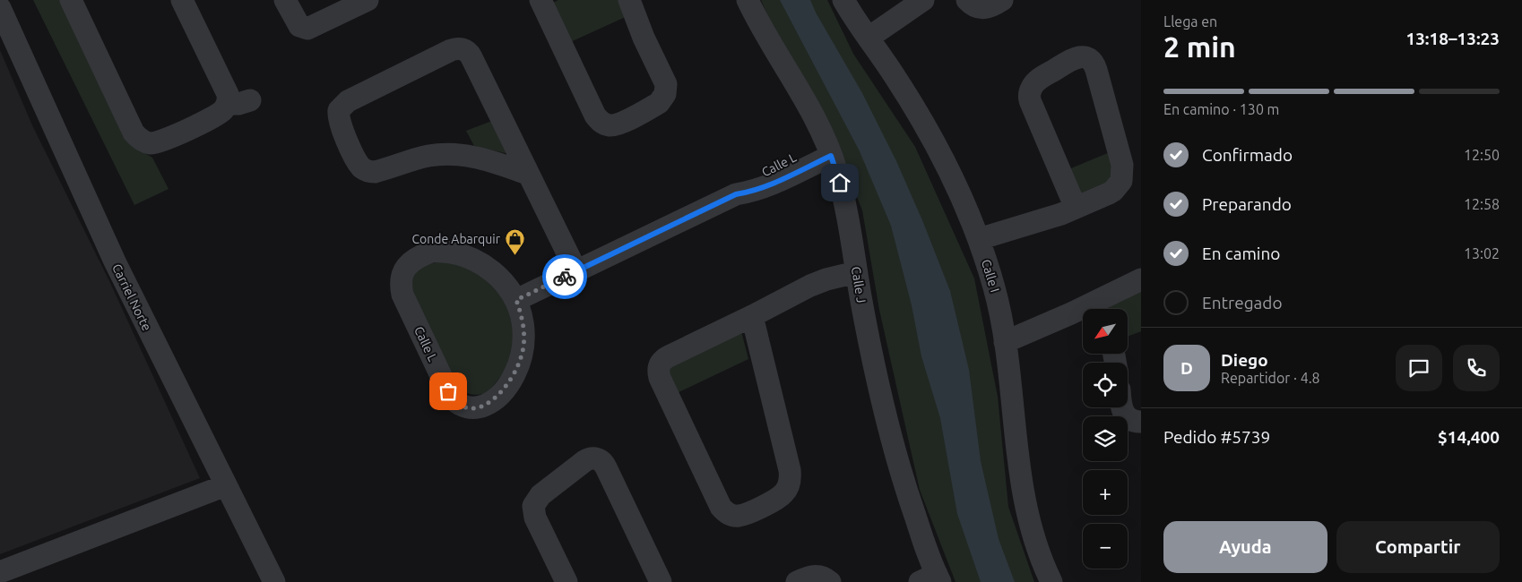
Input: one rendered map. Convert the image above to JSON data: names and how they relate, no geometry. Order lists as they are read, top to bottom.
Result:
{
  "streets": {
    "street": [
      "Calle L",
      "Calle I",
      "Calle J",
      "Carriel Norte"
    ]
  },
  "crossings": [
    ["Calle L", "Calle J"]
  ],
  "places": {
    "shop": ["Conde Abarquir"]
  },
  "north": "bottom left",
  "page": {
    "heading": ["2 min", "Llega en", "13:18–13:23"],
    "panel": [
      "Diego",
      "Repartidor · 4.8",
      "Pedido #5739",
      "$14,400"
    ],
    "bar": "En camino · 130 m",
    "list": [
      ["Confirmado", "12:50"],
      ["Preparando", "12:58"],
      ["En camino", "13:02"],
      "Entregado"
    ],
    "map_buttons": ["+", "−"],
    "round": "D",
    "buttons": ["Ayuda", "Compartir"]
  }
}
